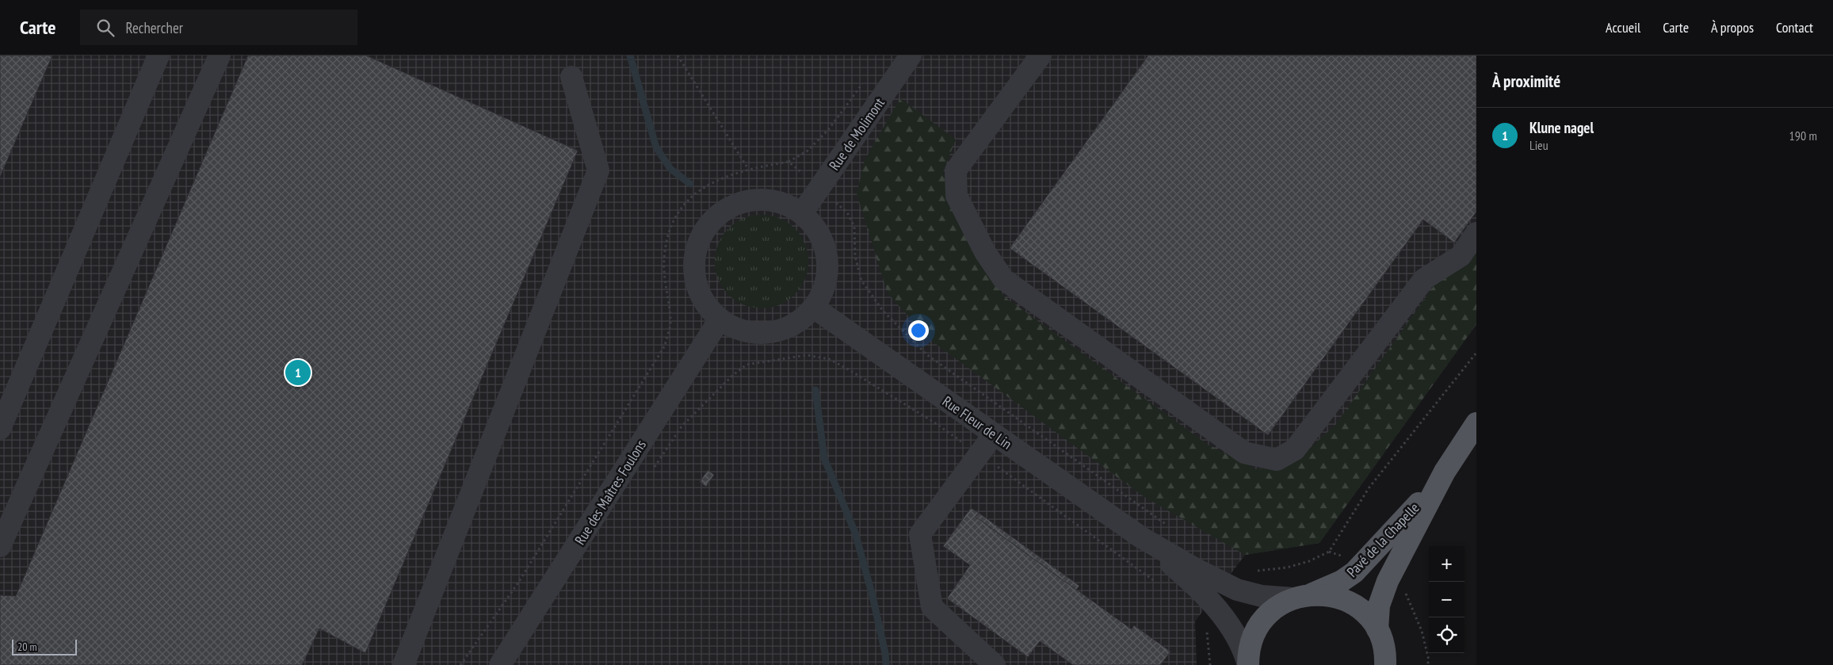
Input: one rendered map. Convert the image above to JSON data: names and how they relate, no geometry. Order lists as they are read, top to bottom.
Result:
{
  "streets": {
    "main road": ["Pavé de la Chapelle"],
    "street": ["Rue de Molimont", "Rue Fleur de Lin", "Rue des Maîtres Foulons"]
  },
  "crossings": [
    ["Rue de Molimont", "Rue Fleur de Lin"],
    ["Rue de Molimont", "Rue des Maîtres Foulons"],
    ["Rue Fleur de Lin", "Rue des Maîtres Foulons"],
    ["Rue Fleur de Lin", "Pavé de la Chapelle"]
  ],
  "scale_bar": "20 m",
  "page": {
    "header": "Carte",
    "search": "Rechercher",
    "nav": [
      "Accueil",
      "Carte",
      "À propos",
      "Contact"
    ],
    "heading": "À proximité",
    "list": [
      {
        "mark": "1",
        "name": "Klune nagel",
        "note": "Lieu",
        "value": "190 m"
      }
    ],
    "pins": "1",
    "map_buttons": ["+", "−"],
    "scale": "20 m"
  }
}
